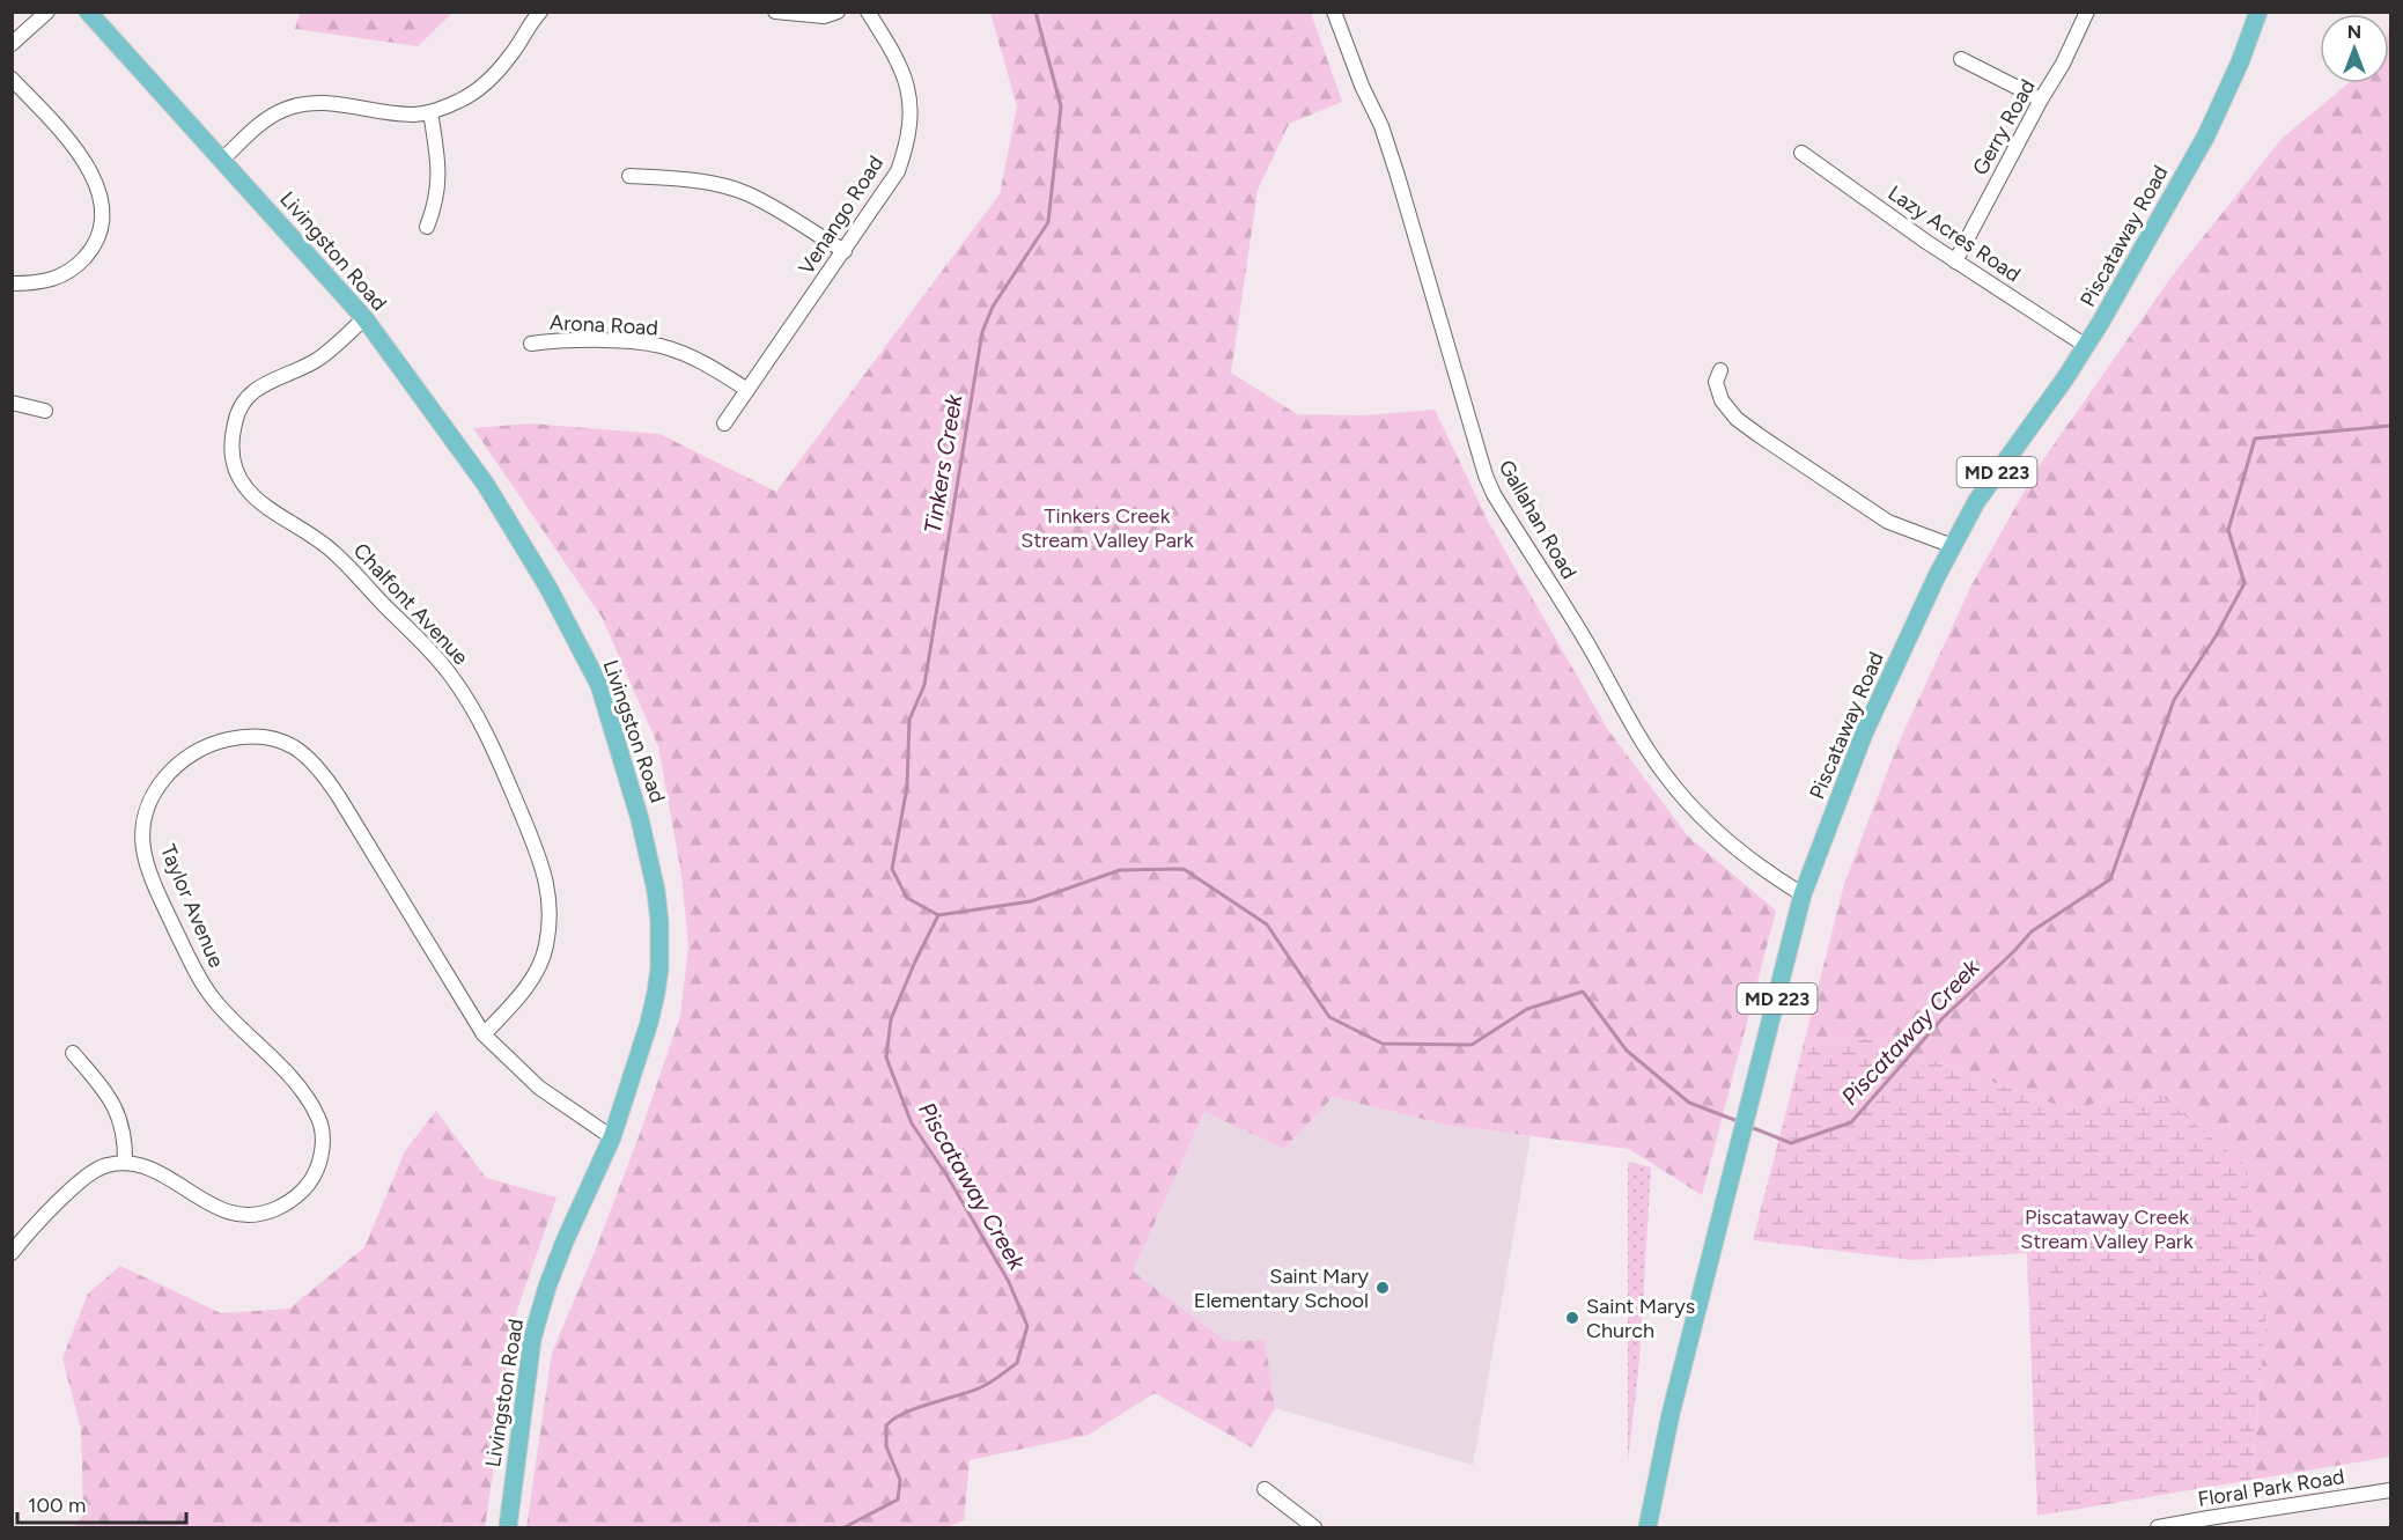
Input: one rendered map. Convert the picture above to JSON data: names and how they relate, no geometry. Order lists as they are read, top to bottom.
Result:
{
  "streets": {
    "main road": ["Piscataway Road", "Livingston Road", "MD 223"],
    "street": [
      "Gerry Road",
      "Venango Road",
      "Lazy Acres Road",
      "Arona Road",
      "Gallahan Road",
      "Chalfont Avenue",
      "Taylor Avenue",
      "Floral Park Road"
    ]
  },
  "crossings": [
    ["Gerry Road", "Lazy Acres Road"],
    ["Venango Road", "Arona Road"],
    ["Lazy Acres Road", "Piscataway Road"],
    ["Piscataway Road", "Gallahan Road"],
    ["Livingston Road", "Chalfont Avenue"],
    ["Livingston Road", "Taylor Avenue"],
    ["Chalfont Avenue", "Taylor Avenue"]
  ],
  "water": ["Tinkers Creek", "Piscataway Creek"],
  "parks": ["Tinkers Creek Stream Valley Park", "Piscataway Creek Stream Valley Park"],
  "places": ["Saint Mary Elementary School", "Saint Marys Church"],
  "scale_bar": "100 m",
  "north": "top"
}
